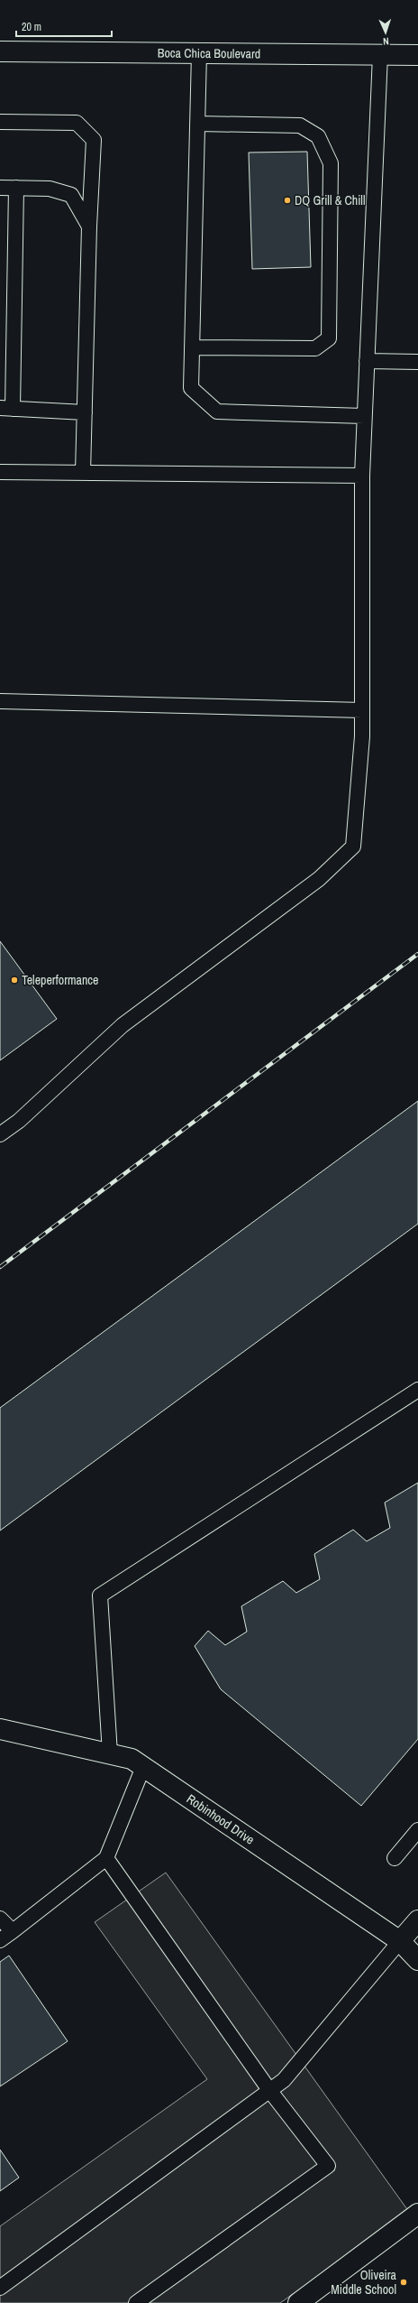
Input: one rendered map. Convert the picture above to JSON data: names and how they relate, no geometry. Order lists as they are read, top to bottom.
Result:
{
  "streets": {
    "street": ["Boca Chica Boulevard", "Robinhood Drive"]
  },
  "places": ["DQ Grill & Chill", "Teleperformance", "Oliveira Middle School"],
  "scale_bar": "20 m",
  "north": "bottom"
}
